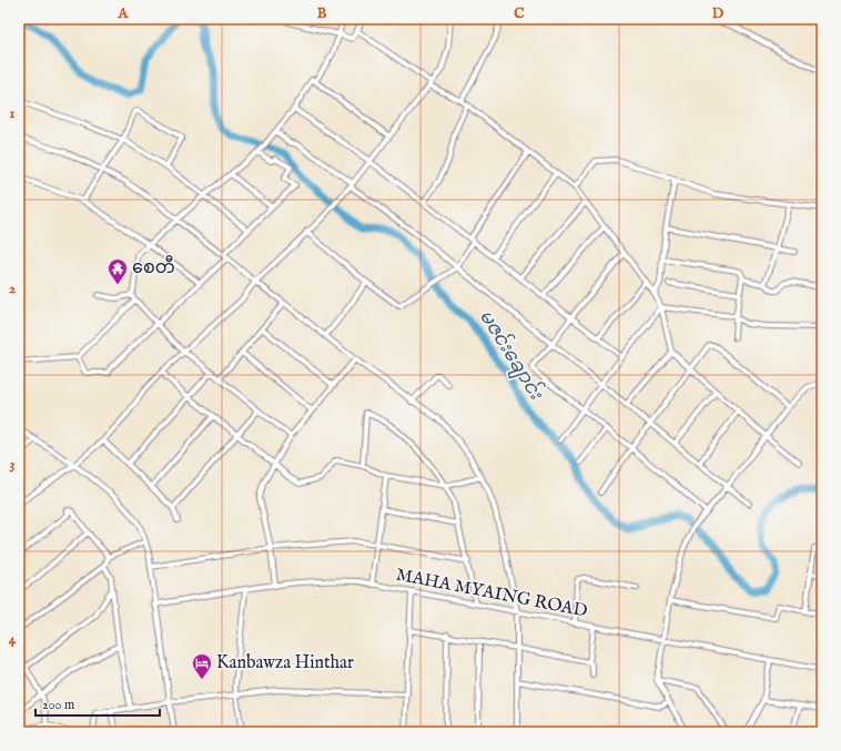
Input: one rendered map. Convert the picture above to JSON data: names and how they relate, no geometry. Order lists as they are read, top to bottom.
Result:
{
  "streets": {
    "street": ["MAHA MYAING ROAD"]
  },
  "water": ["မဇင်းချောင်း"],
  "places": {
    "temple": ["စေတီ"],
    "hotel": ["Kanbawza Hinthar"]
  },
  "scale_bar": "200 m",
  "grid": {
    "columns": [
      "A",
      "B",
      "C",
      "D"
    ],
    "rows": [
      "1",
      "2",
      "3",
      "4"
    ]
  }
}
